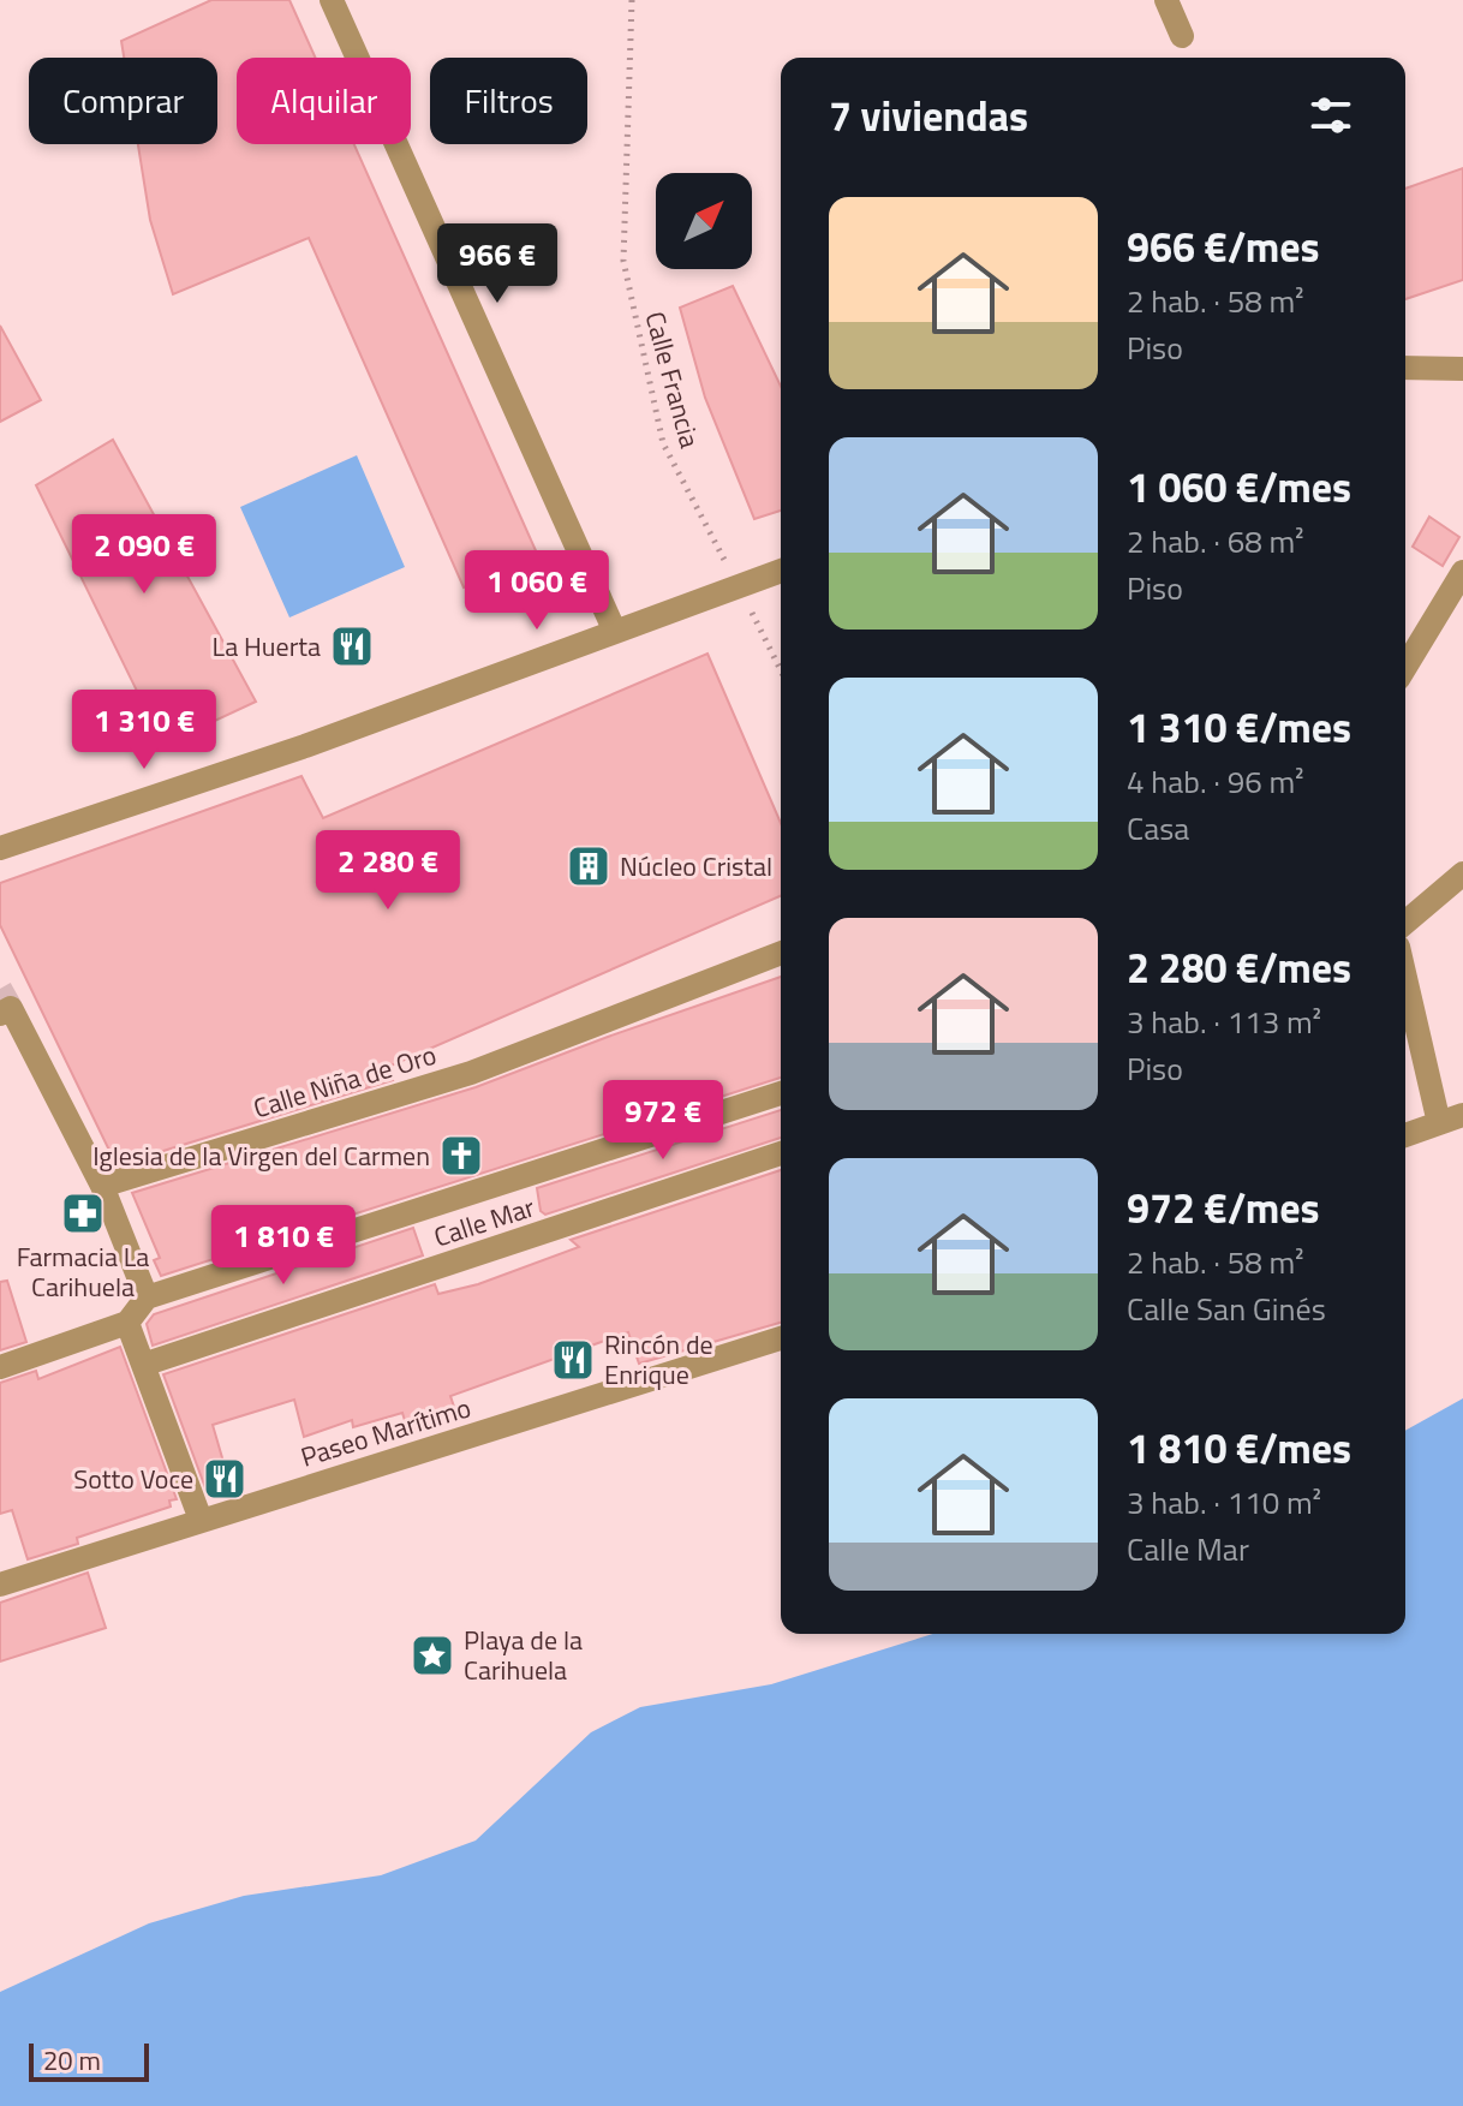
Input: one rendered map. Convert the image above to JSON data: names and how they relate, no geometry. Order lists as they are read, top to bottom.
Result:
{
  "streets": {
    "street": ["Calle Niña de Oro", "Calle Mar", "Paseo Marítimo"],
    "path": ["Calle Francia"]
  },
  "places": {
    "restaurant": ["La Huerta", "Rincón de Enrique", "Sotto Voce"],
    "building": ["Núcleo Cristal"],
    "church": ["Iglesia de la Virgen del Carmen"],
    "pharmacy": ["Farmacia La Carihuela"],
    "place": ["Playa de la Carihuela"]
  },
  "scale_bar": "20 m",
  "north": "top right",
  "page": {
    "chip": ["Comprar", "Alquilar", "Filtros"],
    "heading": "7 viviendas",
    "list": [
      {
        "name": "966 €/mes",
        "note": "2 hab. · 58 m² · Piso"
      },
      {
        "name": "1 060 €/mes",
        "note": "2 hab. · 68 m² · Piso"
      },
      {
        "name": "1 310 €/mes",
        "note": "4 hab. · 96 m² · Casa"
      },
      {
        "name": "2 280 €/mes",
        "note": "3 hab. · 113 m² · Piso"
      },
      {
        "name": "972 €/mes",
        "note": "2 hab. · 58 m² · Calle San Ginés"
      },
      {
        "name": "1 810 €/mes",
        "note": "3 hab. · 110 m² · Calle Mar"
      }
    ],
    "price": [
      "966 €",
      "2 090 €",
      "1 060 €",
      "1 310 €",
      "2 280 €",
      "972 €",
      "1 810 €"
    ],
    "scale": "20 m"
  }
}
